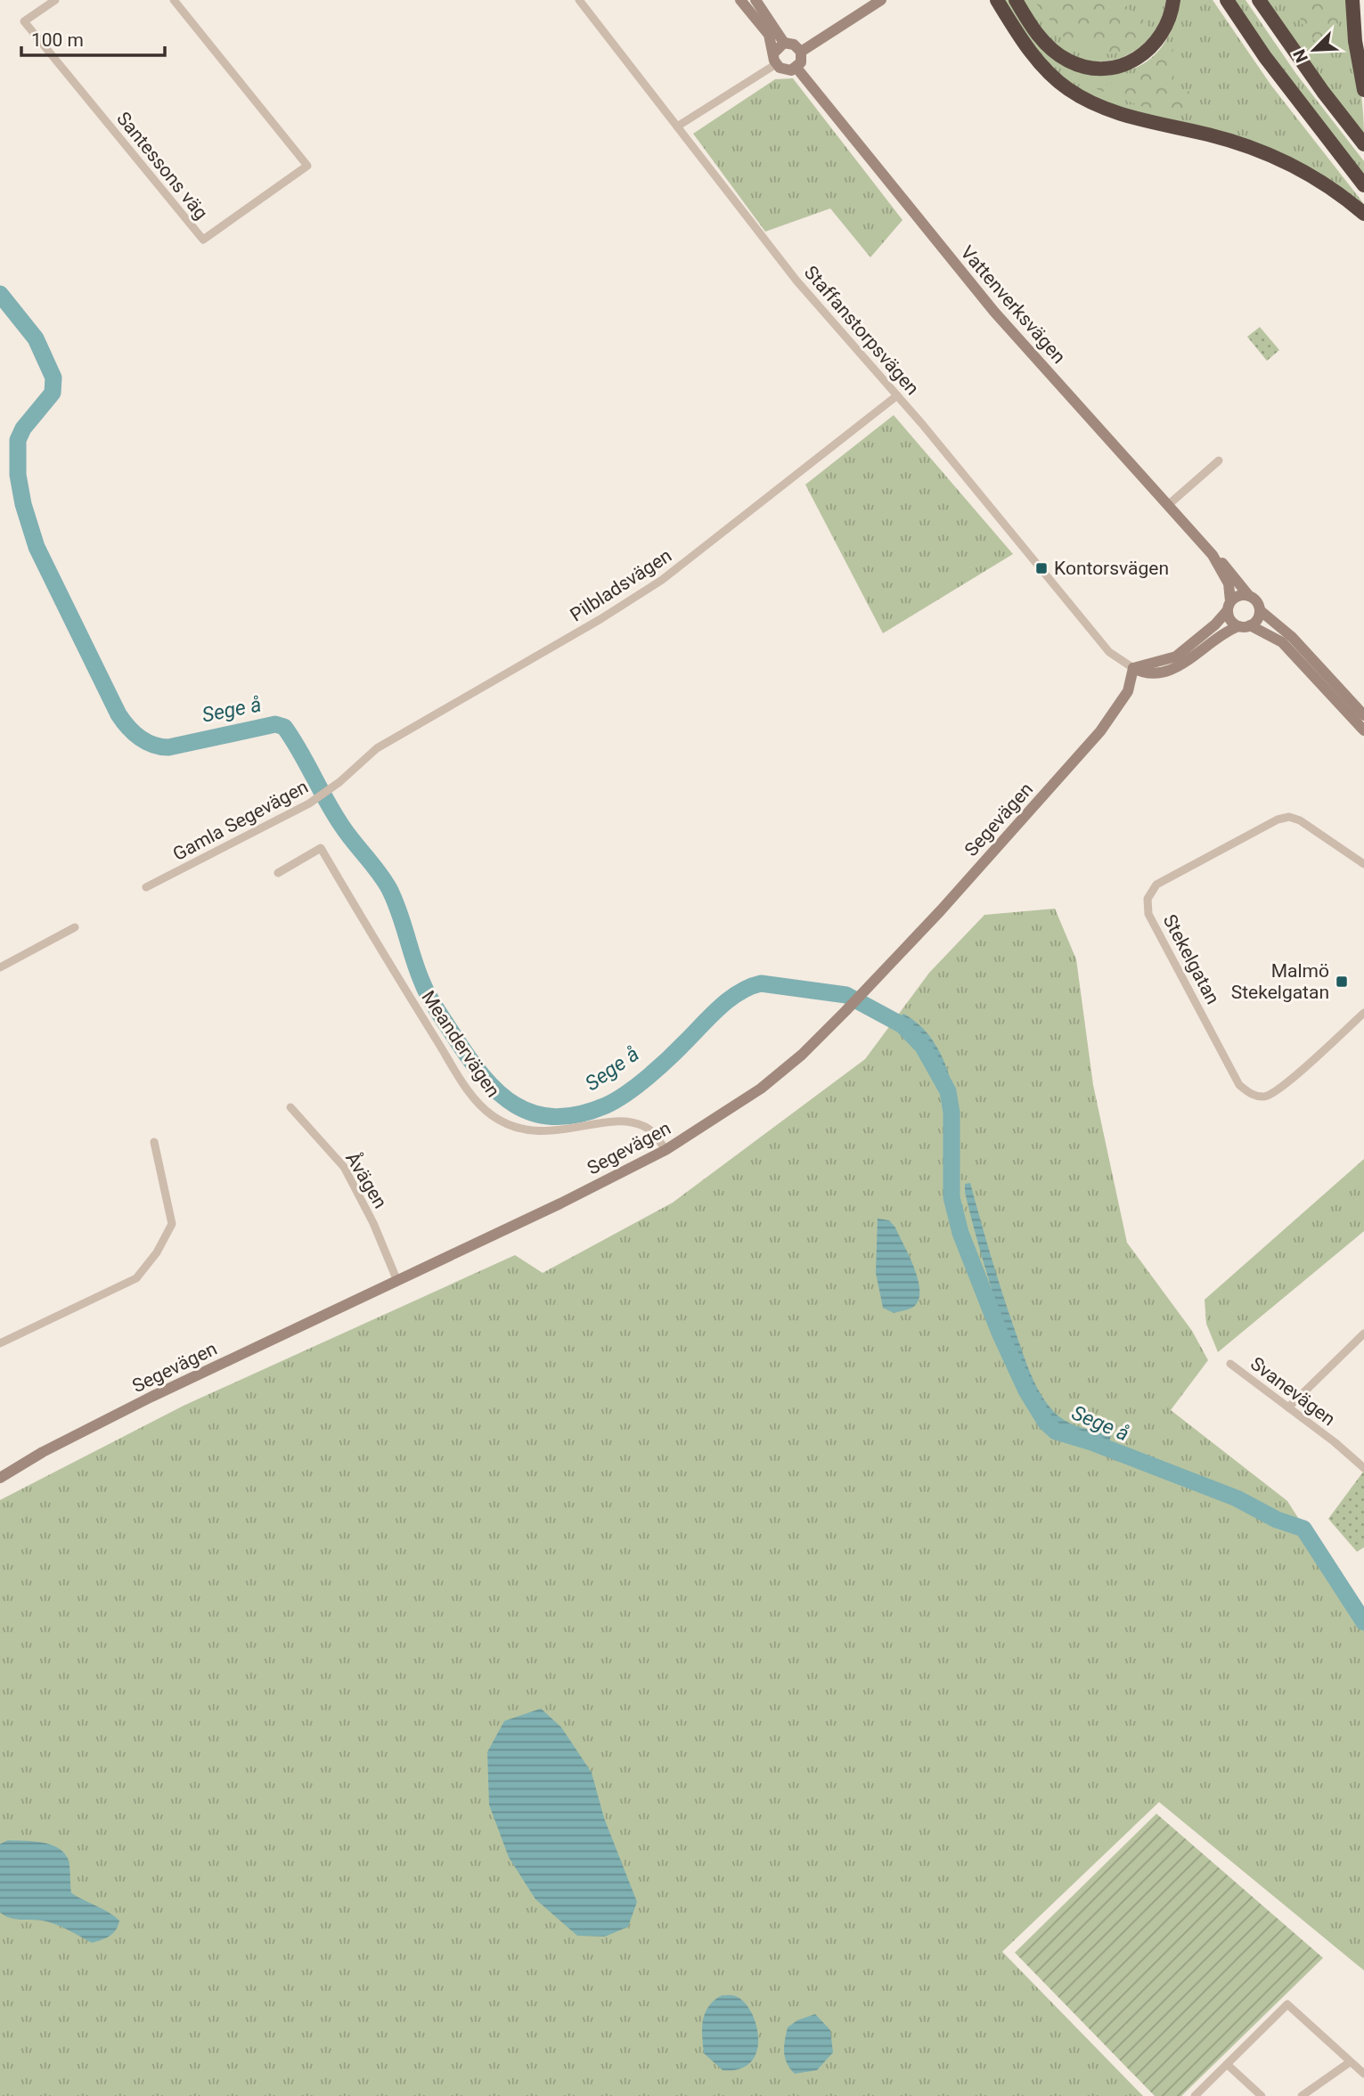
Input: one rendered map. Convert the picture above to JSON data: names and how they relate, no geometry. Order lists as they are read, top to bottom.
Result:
{
  "streets": {
    "street": [
      "Santessons väg",
      "Vattenverksvägen",
      "Staffanstorpsvägen",
      "Pilbladsvägen",
      "Segevägen",
      "Gamla Segevägen",
      "Stekelgatan",
      "Meandervägen",
      "Åvägen",
      "Svanevägen"
    ]
  },
  "crossings": [
    ["Staffanstorpsvägen", "Pilbladsvägen"],
    ["Staffanstorpsvägen", "Segevägen"],
    ["Pilbladsvägen", "Gamla Segevägen"],
    ["Segevägen", "Meandervägen"],
    ["Segevägen", "Åvägen"]
  ],
  "water": ["Sege å"],
  "places": {
    "transit": ["Kontorsvägen", "Malmö Stekelgatan"]
  },
  "scale_bar": "100 m",
  "north": "bottom left"
}
